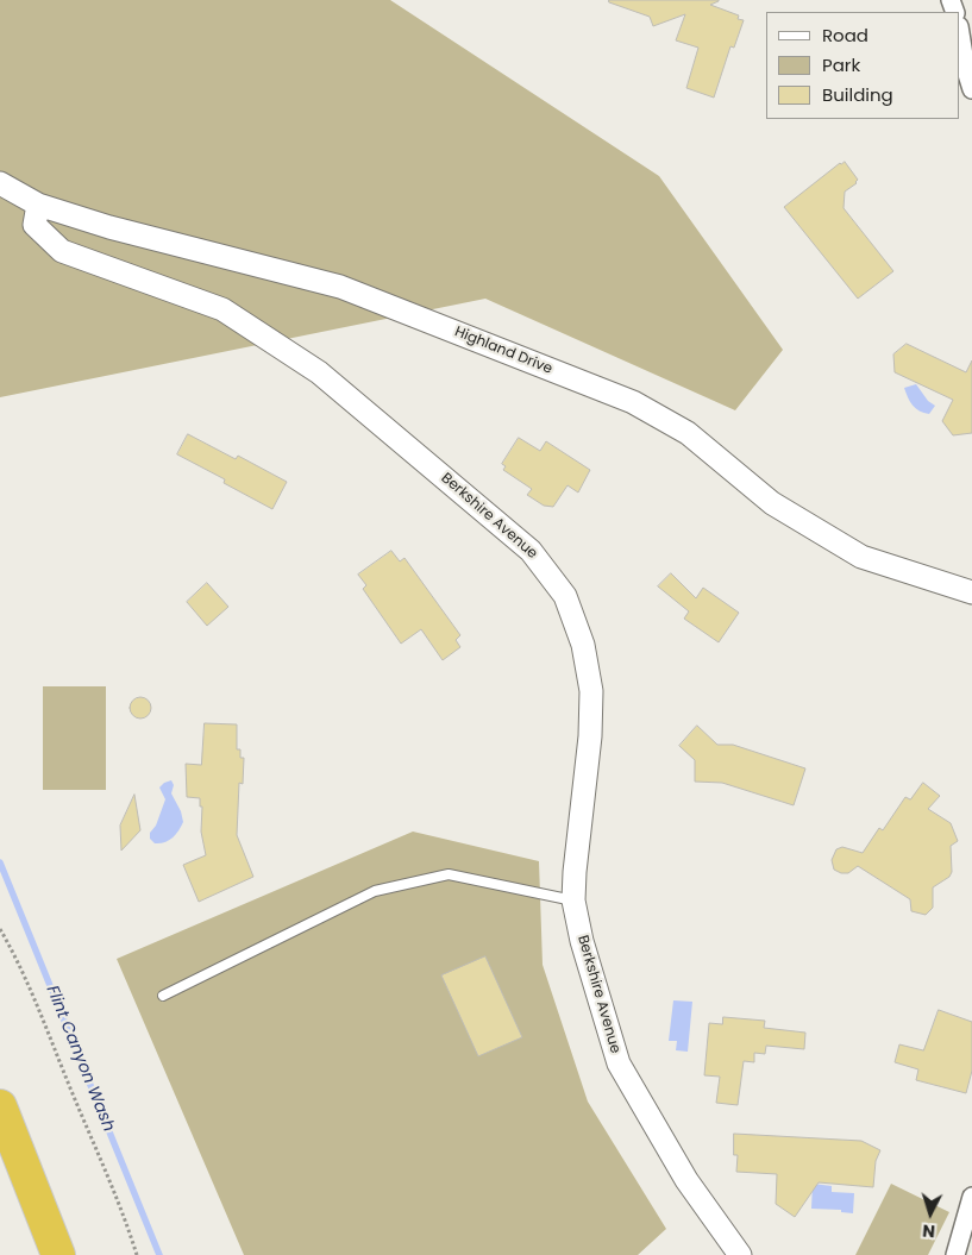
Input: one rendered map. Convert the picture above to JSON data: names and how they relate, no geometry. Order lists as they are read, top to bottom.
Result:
{
  "streets": {
    "street": ["Highland Drive", "Berkshire Avenue"]
  },
  "crossings": [
    ["Highland Drive", "Berkshire Avenue"]
  ],
  "water": ["Flint Canyon Wash"],
  "legend": ["Road", "Park", "Building"],
  "north": "bottom"
}
